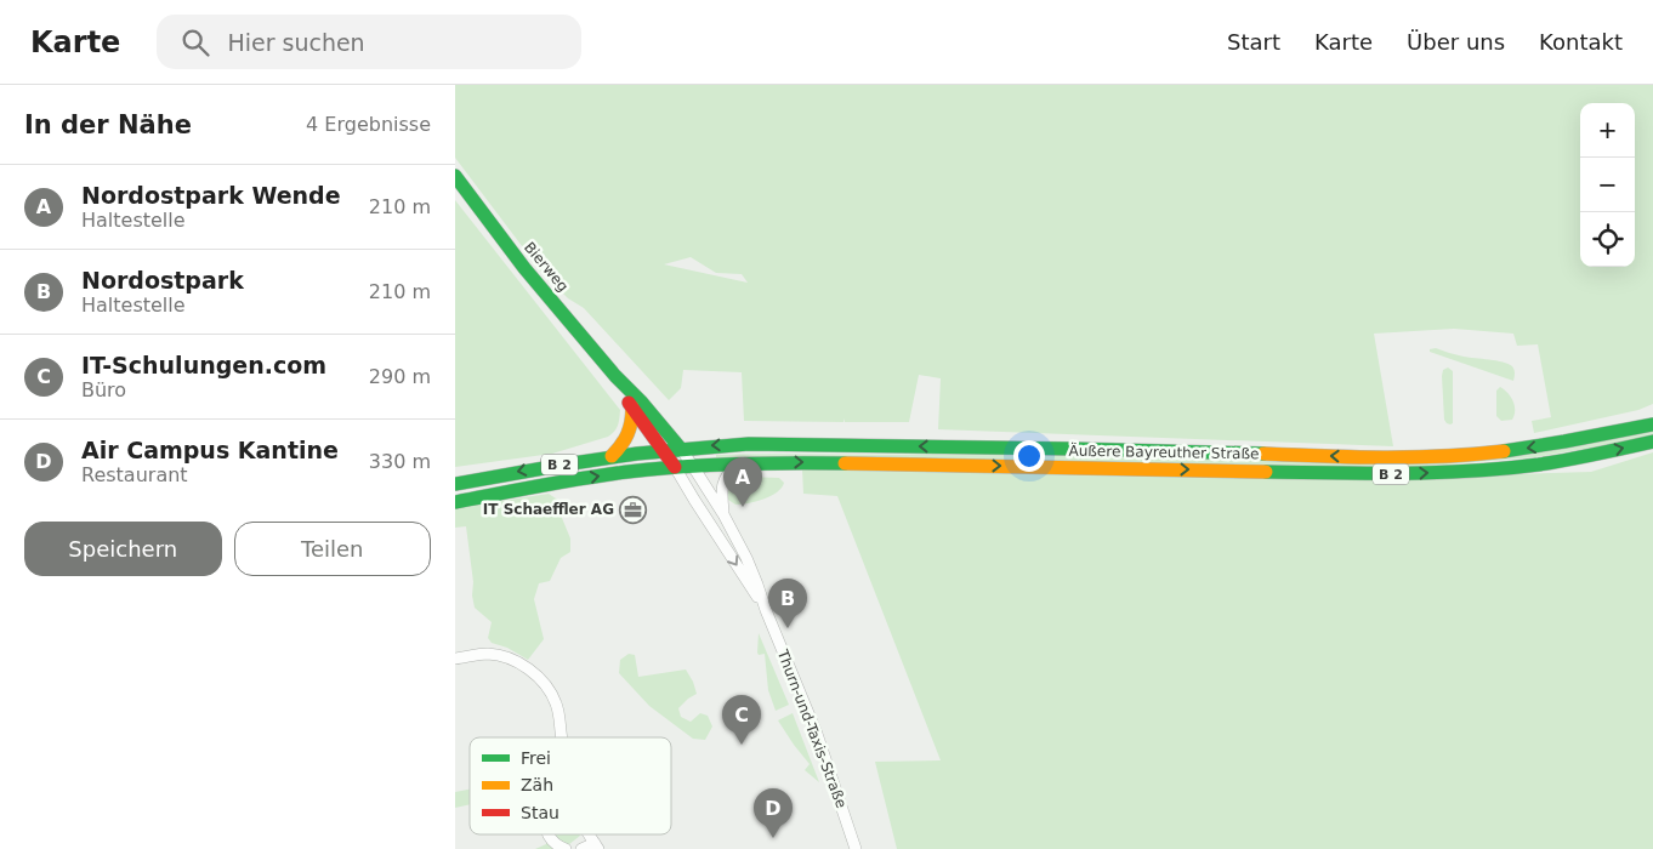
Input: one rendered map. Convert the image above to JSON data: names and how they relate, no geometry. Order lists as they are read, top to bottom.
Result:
{
  "streets": {
    "main road": ["Bierweg", "Äußere Bayreuther Straße", "B 2"],
    "street": ["Thurn-und-Taxis-Straße"]
  },
  "crossings": [
    ["Bierweg", "Äußere Bayreuther Straße"],
    ["Bierweg", "Thurn-und-Taxis-Straße"],
    ["Äußere Bayreuther Straße", "Thurn-und-Taxis-Straße"]
  ],
  "places": {
    "office": ["IT Schaeffler AG"]
  },
  "legend": ["Frei", "Zäh", "Stau"],
  "page": {
    "header": "Karte",
    "search": "Hier suchen",
    "nav": [
      "Start",
      "Karte",
      "Über uns",
      "Kontakt"
    ],
    "heading": ["In der Nähe", "4 Ergebnisse"],
    "map_buttons": ["+", "−"],
    "list": [
      {
        "mark": "A",
        "name": "Nordostpark Wende",
        "note": "Haltestelle",
        "value": "210 m"
      },
      {
        "mark": "B",
        "name": "Nordostpark",
        "note": "Haltestelle",
        "value": "210 m"
      },
      {
        "mark": "C",
        "name": "IT-Schulungen.com",
        "note": "Büro",
        "value": "290 m"
      },
      {
        "mark": "D",
        "name": "Air Campus Kantine",
        "note": "Restaurant",
        "value": "330 m"
      }
    ],
    "pins": [
      "A",
      "B",
      "C",
      "D"
    ],
    "buttons": ["Speichern", "Teilen"]
  }
}
